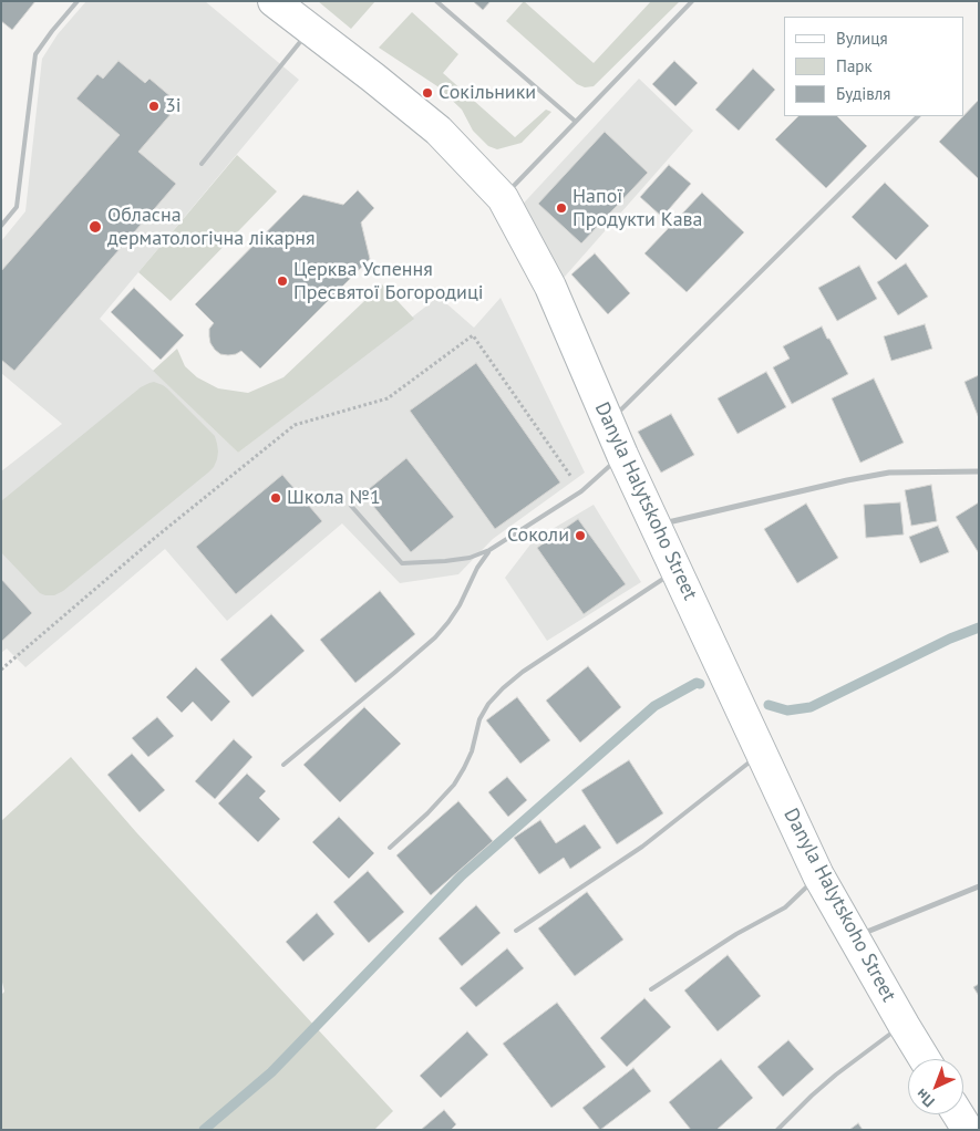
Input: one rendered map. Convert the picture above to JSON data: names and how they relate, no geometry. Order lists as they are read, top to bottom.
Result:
{
  "streets": {
    "street": ["Danyla Halytskoho Street"]
  },
  "places": [
    "Сокільники",
    "3i",
    "Напої Продукти Кава",
    "Обласна дерматологічна лікарня",
    "Церква Успення Пресвятої Богородиці",
    "Школа №1",
    "Соколи"
  ],
  "legend": ["Вулиця", "Парк", "Будівля"],
  "north": "bottom left"
}
